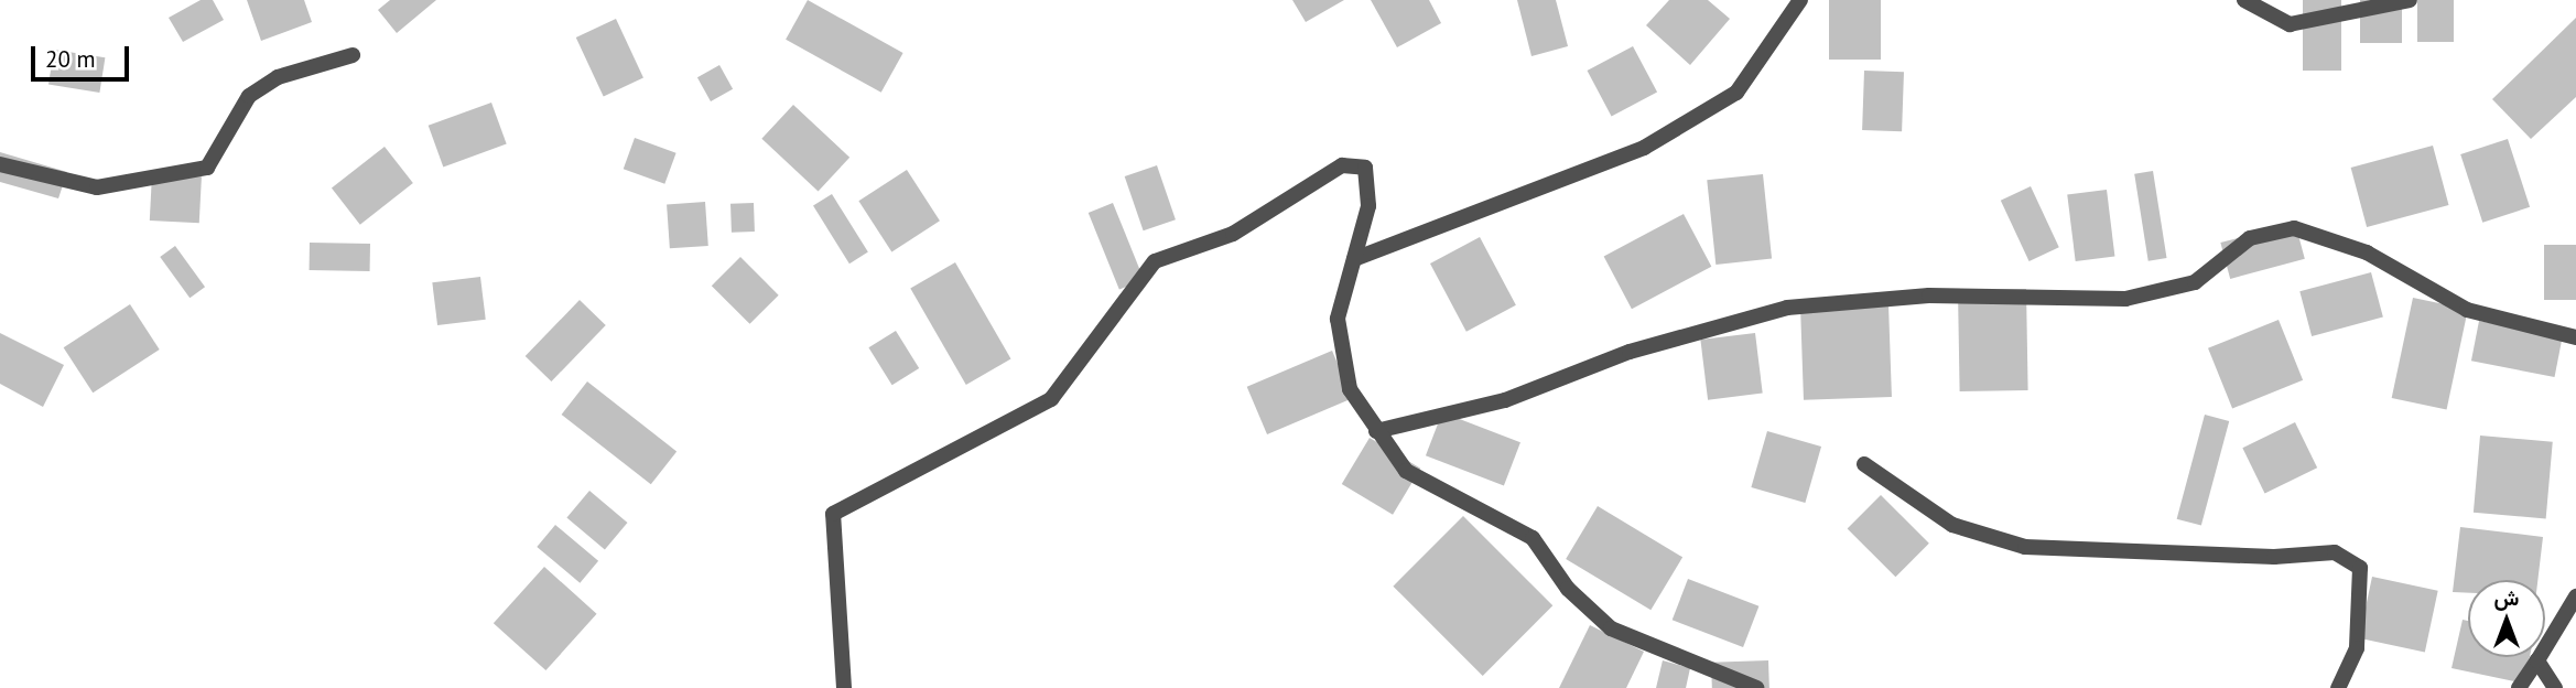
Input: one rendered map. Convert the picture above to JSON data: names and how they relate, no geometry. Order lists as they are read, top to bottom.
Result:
{
  "scale_bar": "20 m",
  "north": "top"
}
